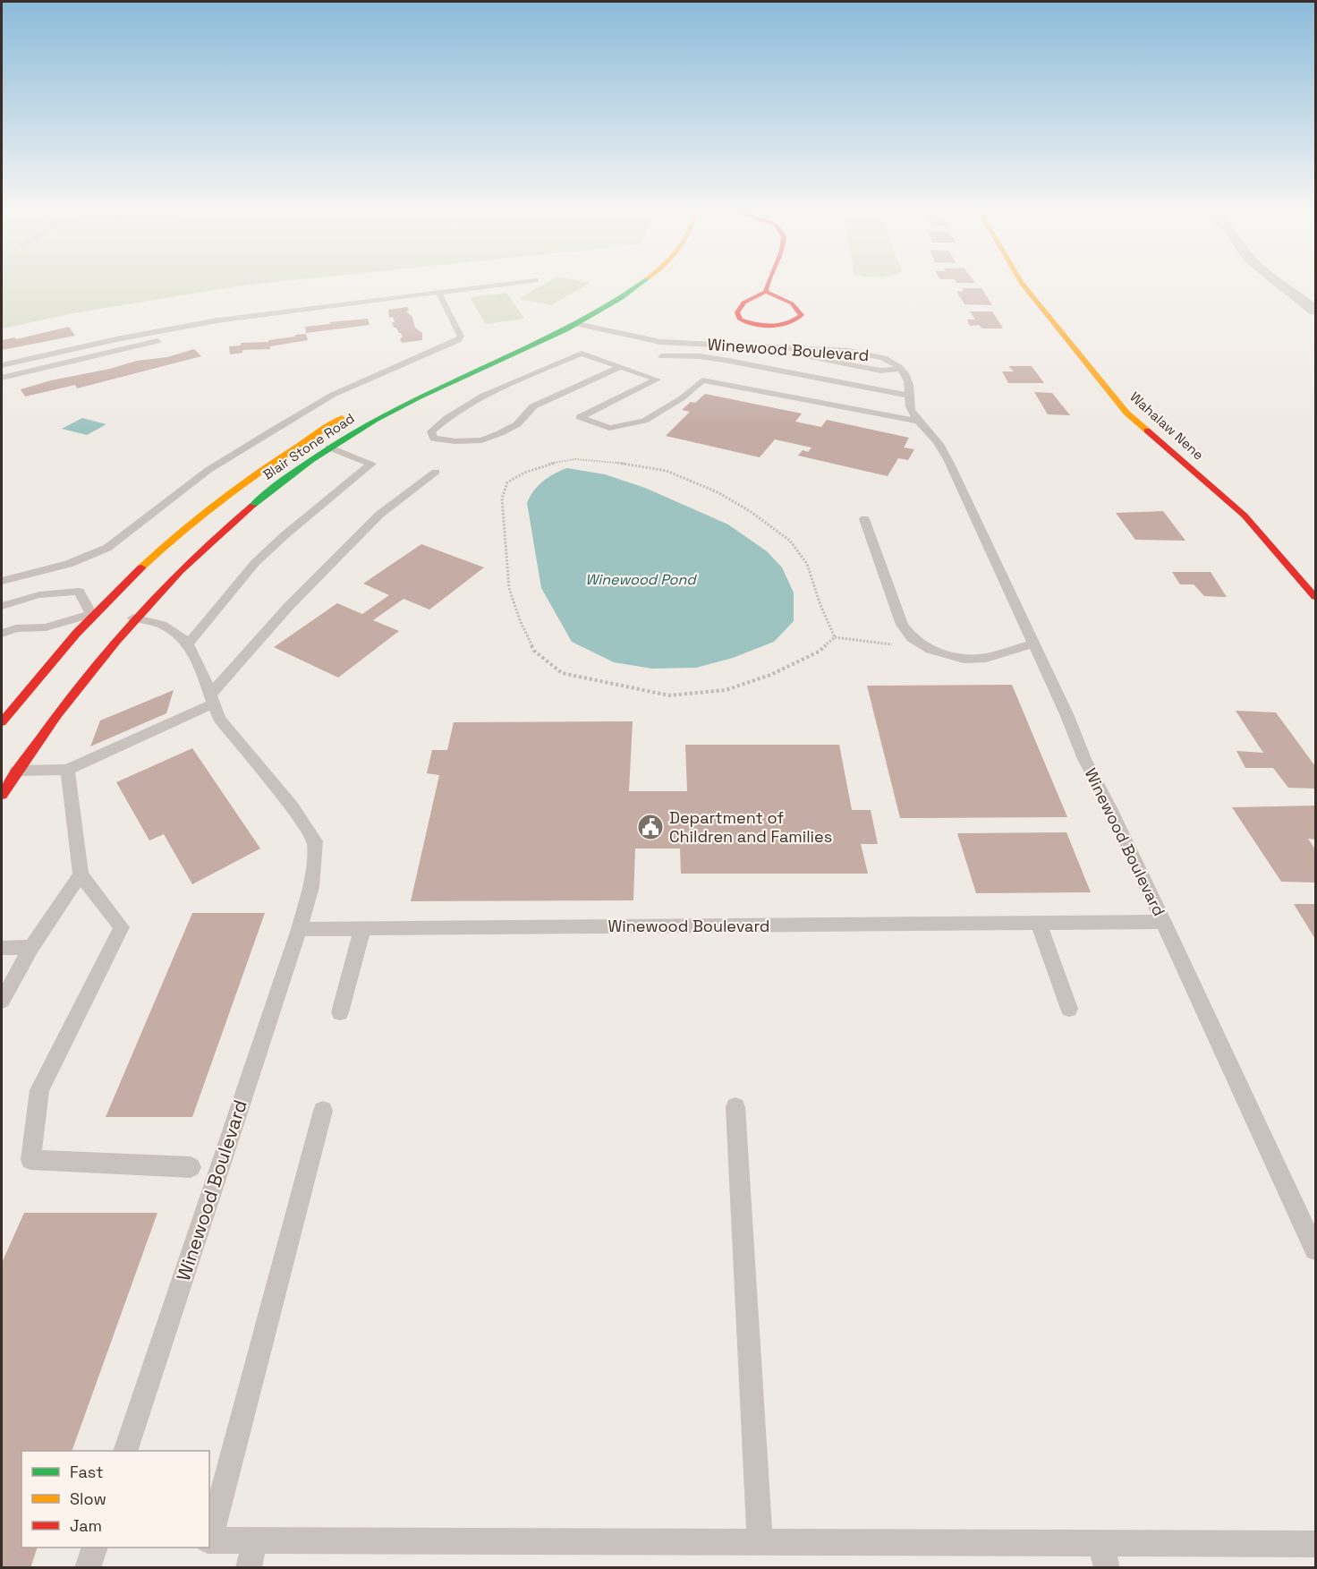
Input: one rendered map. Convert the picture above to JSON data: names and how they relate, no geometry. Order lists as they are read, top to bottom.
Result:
{
  "streets": {
    "main road": ["Wahalaw Nene", "Blair Stone Road"],
    "lane": ["Winewood Boulevard"]
  },
  "crossings": [
    ["Winewood Boulevard", "Blair Stone Road"]
  ],
  "water": ["Winewood Pond"],
  "places": {
    "public building": ["Department of Children and Families"]
  },
  "legend": ["Fast", "Slow", "Jam"]
}
